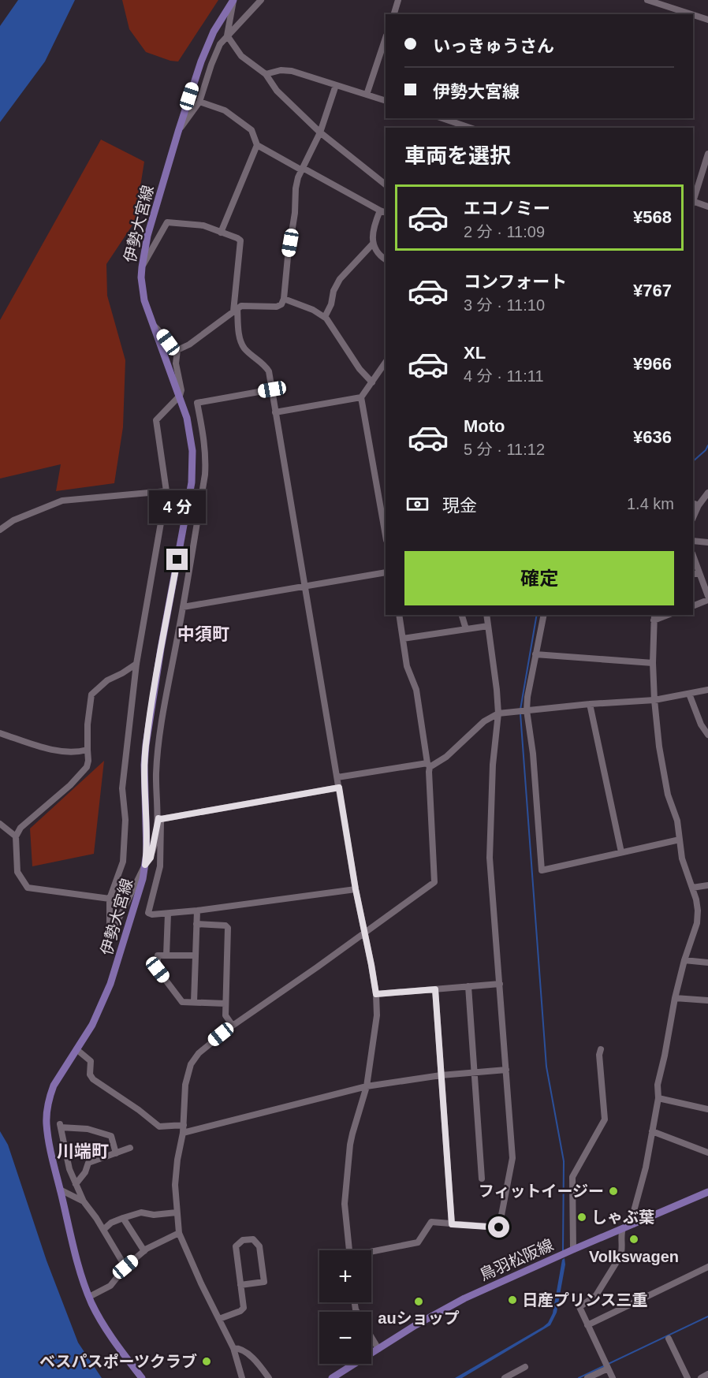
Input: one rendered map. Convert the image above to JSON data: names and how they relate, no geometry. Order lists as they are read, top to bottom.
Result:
{
  "streets": {
    "main road": ["伊勢大宮線", "鳥羽松阪線"]
  },
  "districts": ["中須町", "川端町"],
  "places": [
    "フィットイージー",
    "しゃぶ葉",
    "Volkswagen",
    "日産プリンス三重",
    "auショップ",
    "ベスパスポーツクラブ"
  ],
  "page": {
    "banner": ["いっきゅうさん", "伊勢大宮線"],
    "heading": "車両を選択",
    "list": [
      {
        "name": "エコノミー",
        "note": "2 分 · 11:09",
        "value": "¥568"
      },
      {
        "name": "コンフォート",
        "note": "3 分 · 11:10",
        "value": "¥767"
      },
      {
        "name": "XL",
        "note": "4 分 · 11:11",
        "value": "¥966"
      },
      {
        "name": "Moto",
        "note": "5 分 · 11:12",
        "value": "¥636"
      }
    ],
    "pay": ["現金", "1.4 km"],
    "bubble": "4 分",
    "buttons": "確定",
    "map_buttons": ["+", "−"]
  }
}
